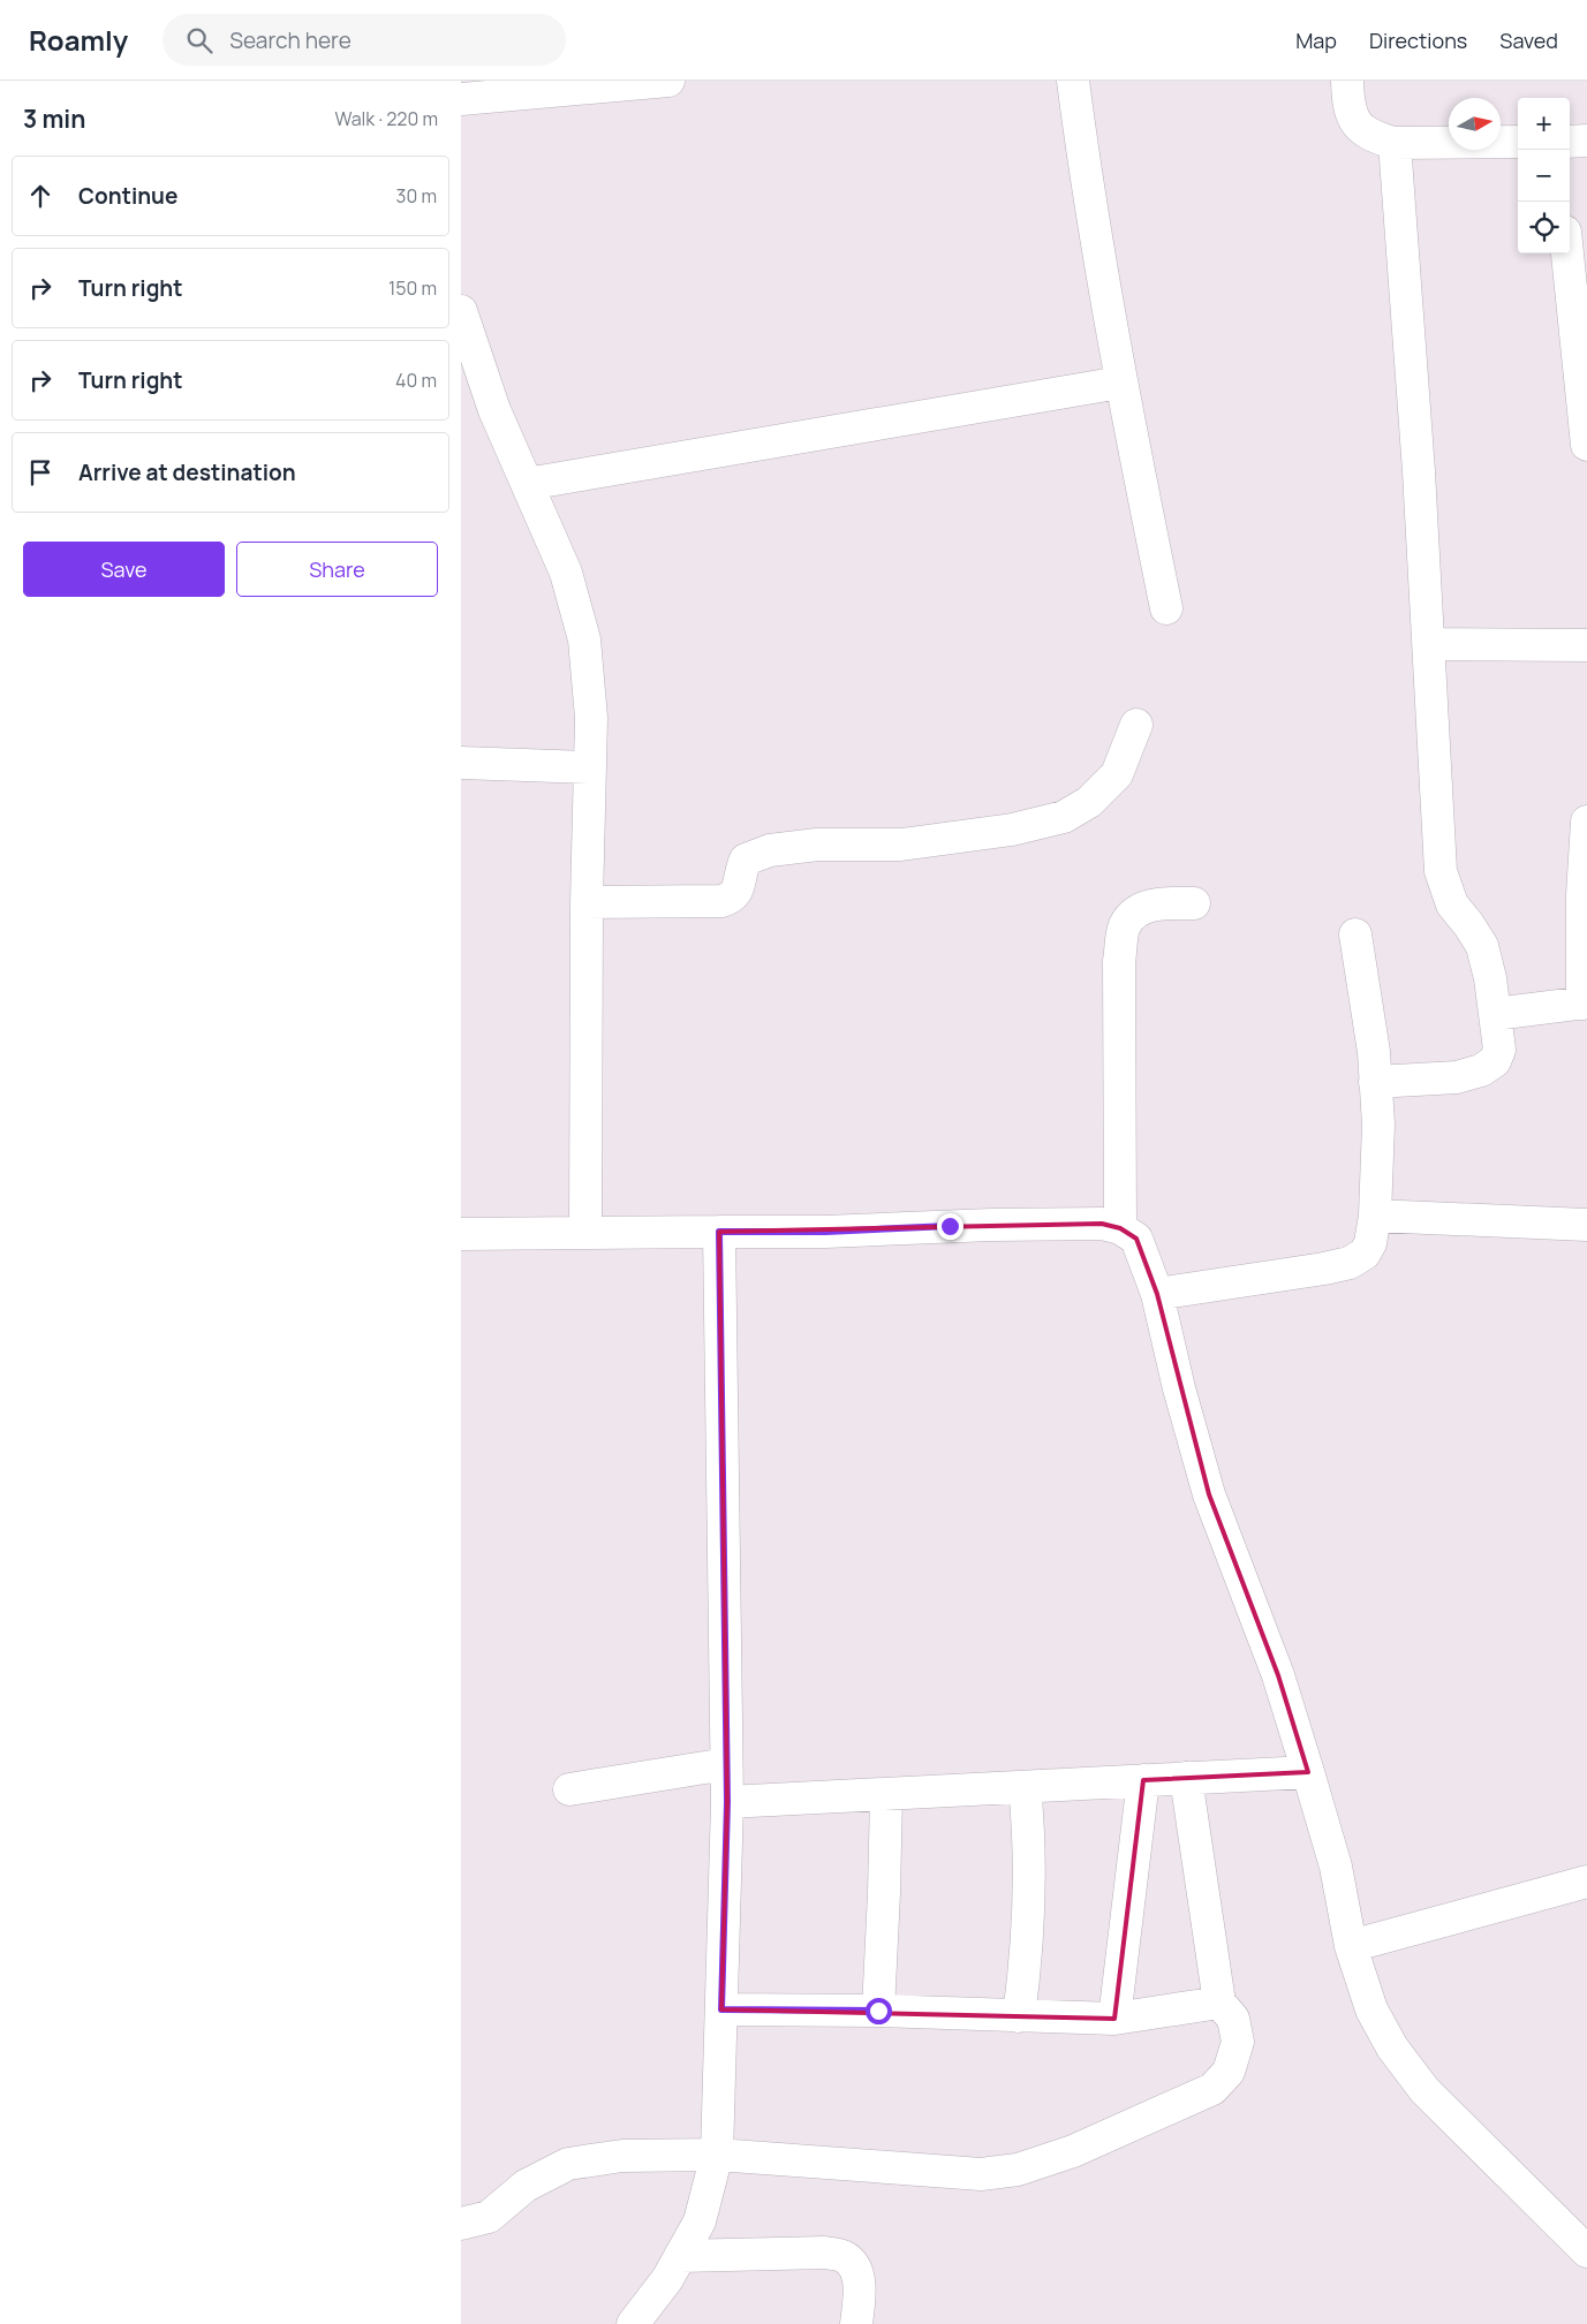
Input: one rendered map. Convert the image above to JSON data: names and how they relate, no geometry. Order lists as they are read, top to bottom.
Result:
{
  "north": "right",
  "page": {
    "header": "Roamly",
    "search": "Search here",
    "nav": ["Map", "Directions", "Saved"],
    "heading": ["3 min", "Walk · 220 m"],
    "map_buttons": ["+", "−"],
    "list": [
      ["Continue", "30 m"],
      ["Turn right", "150 m"],
      ["Turn right", "40 m"],
      "Arrive at destination"
    ],
    "buttons": ["Save", "Share"]
  }
}
